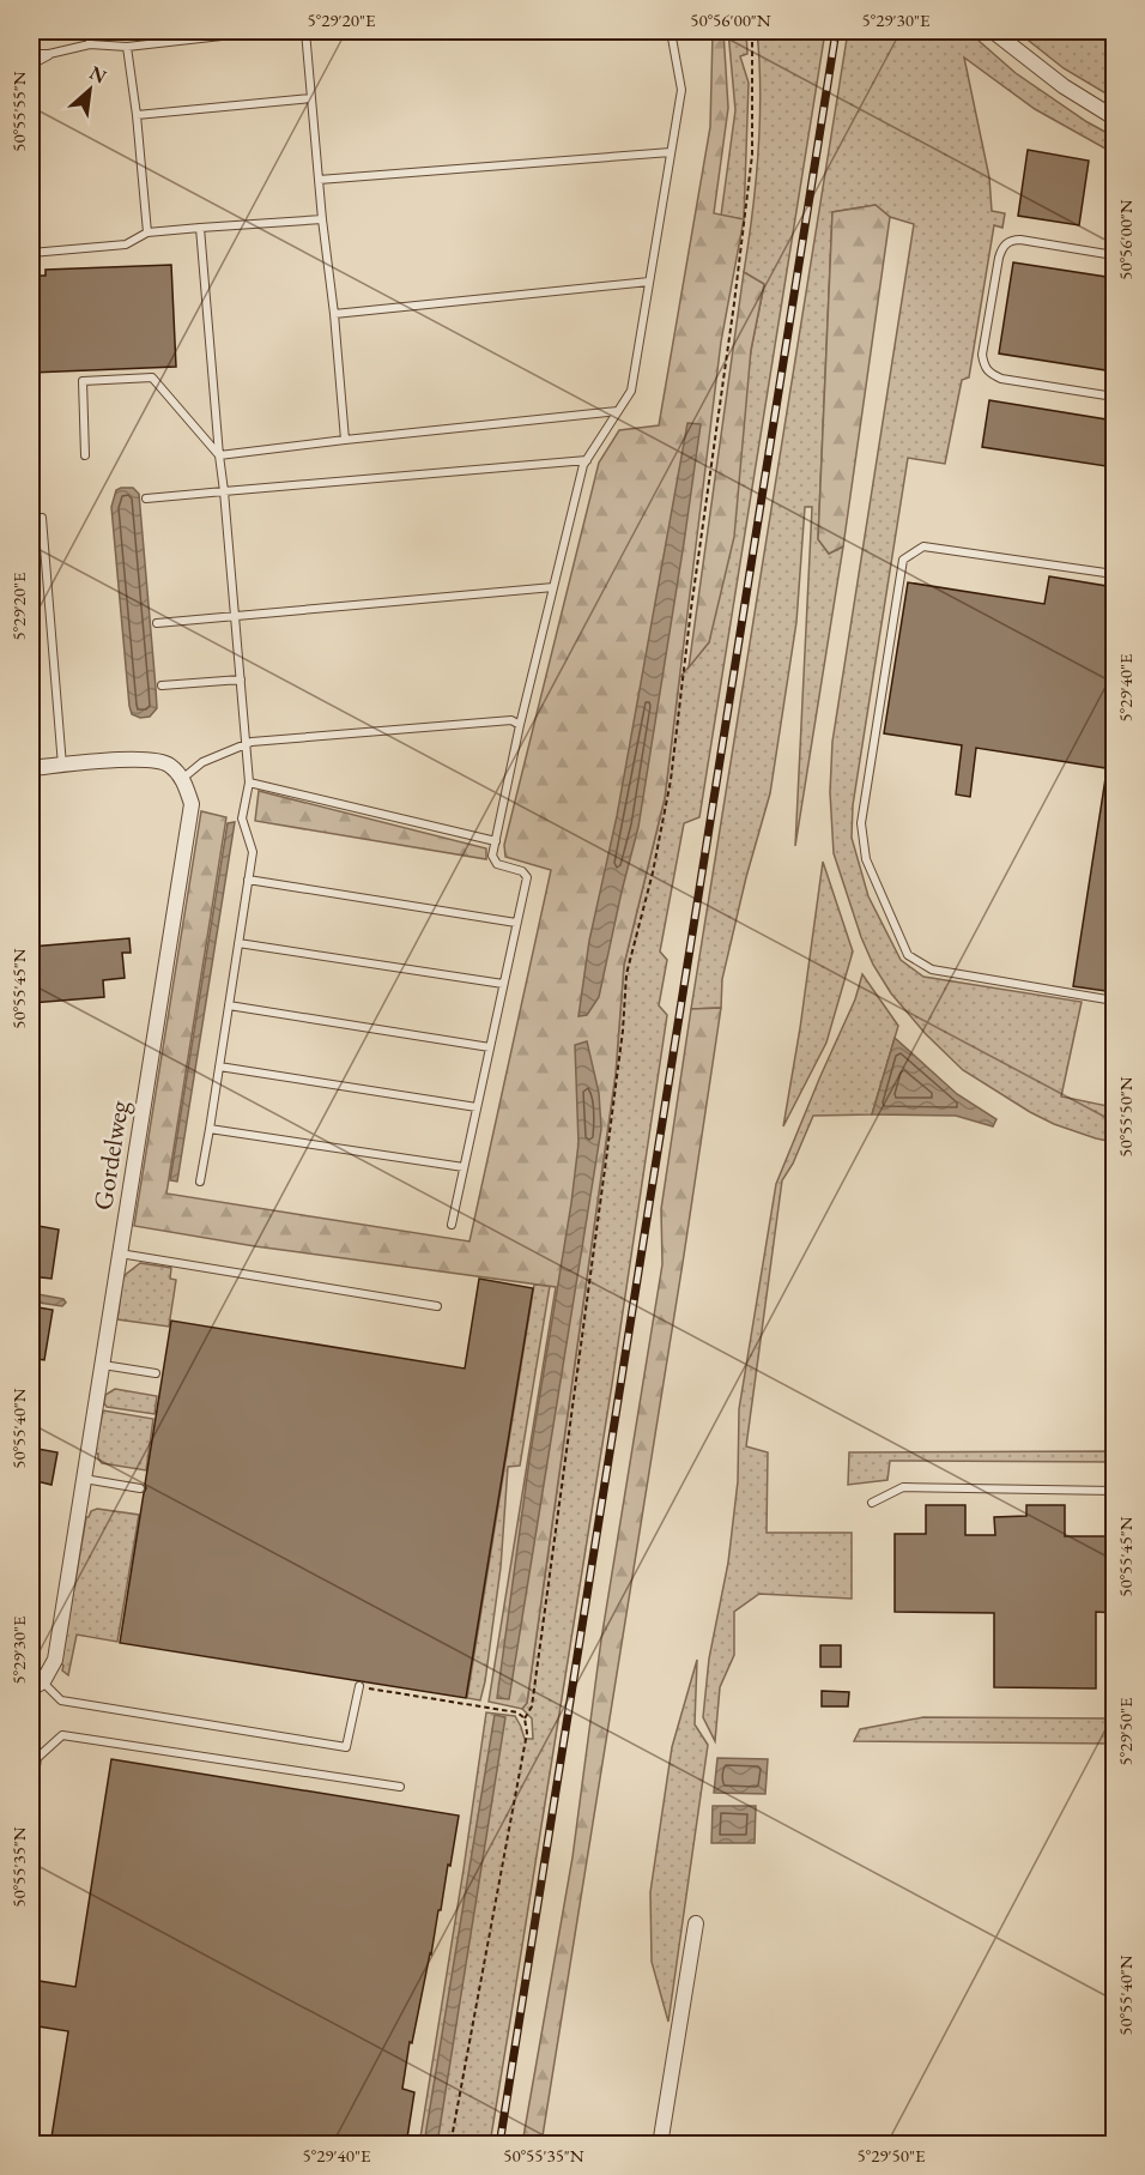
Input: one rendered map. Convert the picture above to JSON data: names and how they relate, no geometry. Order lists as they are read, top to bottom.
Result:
{
  "streets": {
    "street": ["Gordelweg"]
  },
  "north": "top right",
  "coordinates": [
    "5°29'20\"E",
    "50°56'00\"N",
    "5°29'30\"E",
    "50°55'55\"N",
    "5°29'40\"E",
    "50°55'45\"N",
    "50°55'50\"N",
    "50°55'40\"N",
    "5°29'50\"E",
    "50°55'35\"N"
  ]
}
